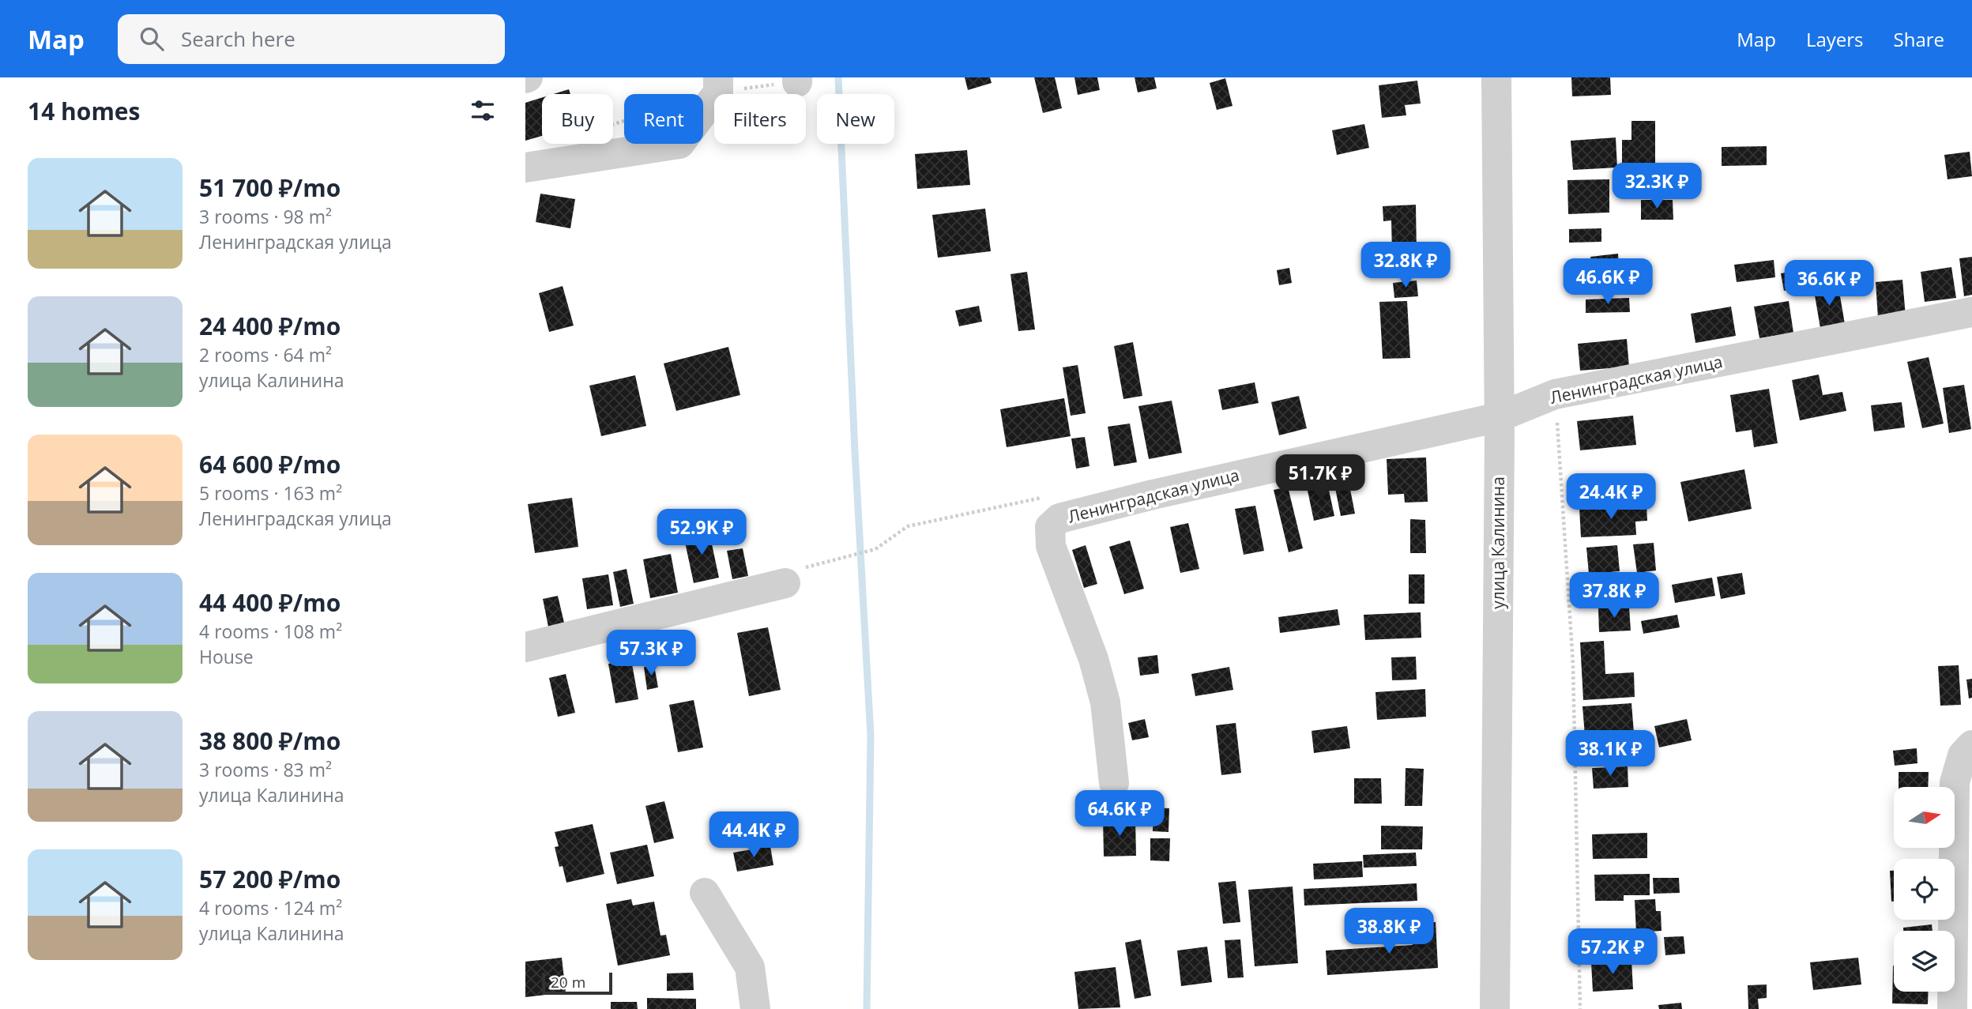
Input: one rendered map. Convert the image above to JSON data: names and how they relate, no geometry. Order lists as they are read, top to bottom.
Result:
{
  "streets": {
    "street": ["Ленинградская улица", "улица Калинина"]
  },
  "crossings": [
    ["Ленинградская улица", "улица Калинина"]
  ],
  "scale_bar": "20 m",
  "north": "right",
  "page": {
    "header": "Map",
    "search": "Search here",
    "nav": ["Map", "Layers", "Share"],
    "heading": "14 homes",
    "chip": [
      "Buy",
      "Rent",
      "Filters",
      "New"
    ],
    "list": [
      {
        "name": "51 700 ₽/mo",
        "note": "3 rooms · 98 m² · Ленинградская улица"
      },
      {
        "name": "24 400 ₽/mo",
        "note": "2 rooms · 64 m² · улица Калинина"
      },
      {
        "name": "64 600 ₽/mo",
        "note": "5 rooms · 163 m² · Ленинградская улица"
      },
      {
        "name": "44 400 ₽/mo",
        "note": "4 rooms · 108 m² · House"
      },
      {
        "name": "38 800 ₽/mo",
        "note": "3 rooms · 83 m² · улица Калинина"
      },
      {
        "name": "57 200 ₽/mo",
        "note": "4 rooms · 124 m² · улица Калинина"
      }
    ],
    "price": [
      "32.3K ₽",
      "32.8K ₽",
      "46.6K ₽",
      "36.6K ₽",
      "51.7K ₽",
      "24.4K ₽",
      "52.9K ₽",
      "37.8K ₽",
      "57.3K ₽",
      "38.1K ₽",
      "64.6K ₽",
      "44.4K ₽",
      "38.8K ₽",
      "57.2K ₽"
    ],
    "scale": "20 m"
  }
}
